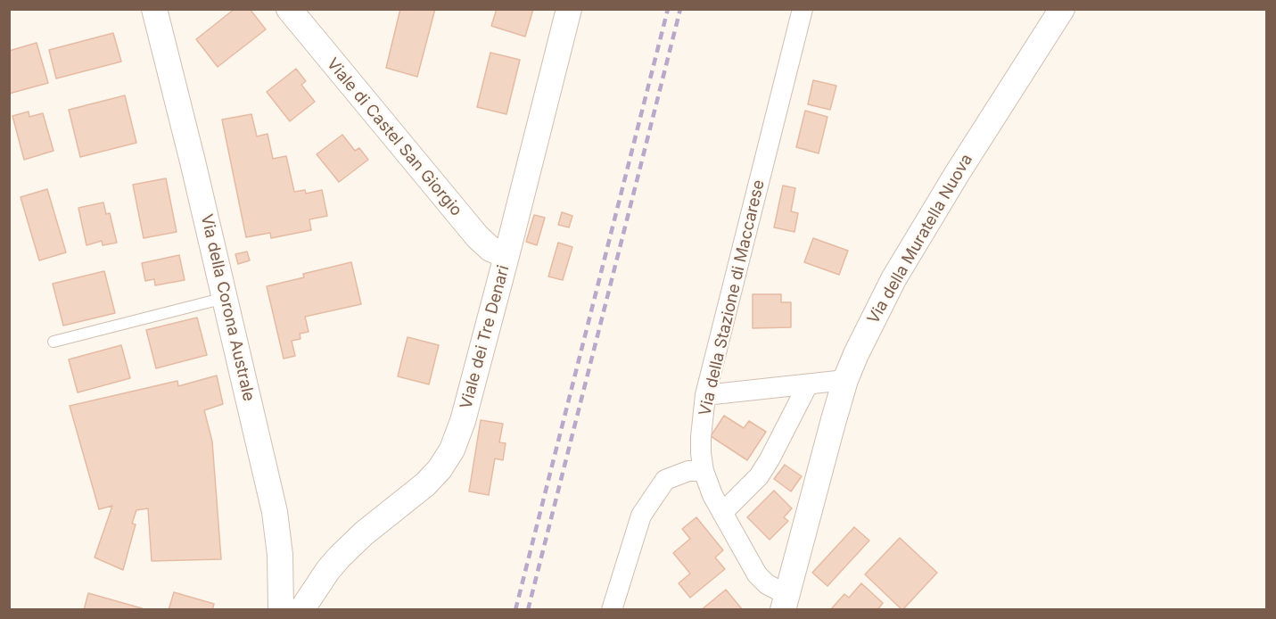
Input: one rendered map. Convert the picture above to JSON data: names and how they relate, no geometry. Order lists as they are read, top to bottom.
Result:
{
  "streets": {
    "street": [
      "Viale di Castel San Giorgio",
      "Via della Muratella Nuova",
      "Via della Stazione di Maccarese",
      "Via della Corona Australe",
      "Viale dei Tre Denari"
    ]
  },
  "crossings": [
    ["Viale di Castel San Giorgio", "Viale dei Tre Denari"],
    ["Via della Muratella Nuova", "Via della Stazione di Maccarese"]
  ]
}
